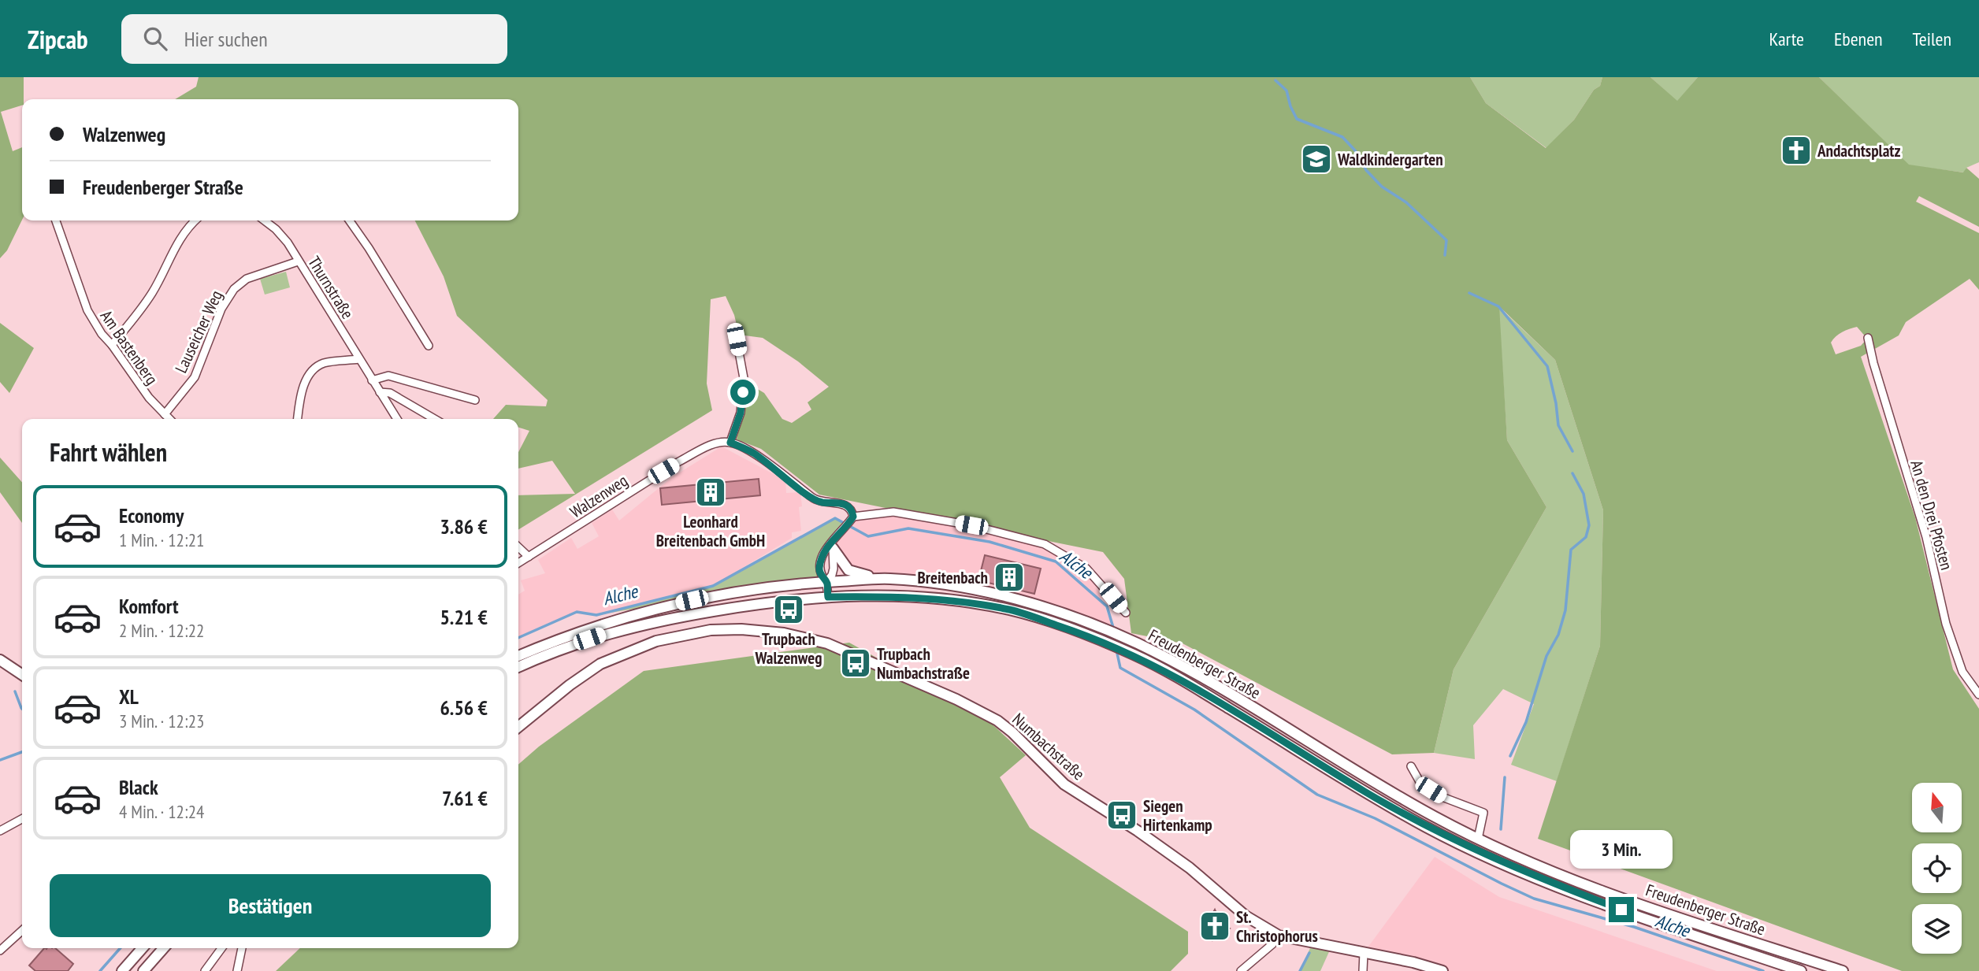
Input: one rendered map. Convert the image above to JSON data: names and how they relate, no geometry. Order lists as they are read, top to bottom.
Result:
{
  "streets": {
    "main road": ["Freudenberger Straße", "Numbachstraße"],
    "street": [
      "Thurnstraße",
      "Lauseicher Weg",
      "Am Bastenberg",
      "Walzenweg",
      "An den Drei Pfosten"
    ]
  },
  "crossings": [
    ["Thurnstraße", "Lauseicher Weg"],
    ["Lauseicher Weg", "Am Bastenberg"]
  ],
  "water": ["Alche"],
  "places": {
    "church": ["Andachtsplatz", "St. Christophorus"],
    "school or university": ["Waldkindergarten"],
    "building": ["Leonhard Breitenbach GmbH", "Breitenbach"],
    "bus stop": ["Trupbach Walzenweg", "Trupbach Numbachstraße", "Siegen Hirtenkamp"]
  },
  "north": "top",
  "page": {
    "header": "Zipcab",
    "search": "Hier suchen",
    "nav": ["Karte", "Ebenen", "Teilen"],
    "banner": ["Walzenweg", "Freudenberger Straße"],
    "heading": "Fahrt wählen",
    "list": [
      {
        "name": "Economy",
        "note": "1 Min. · 12:21",
        "value": "3.86 €"
      },
      {
        "name": "Komfort",
        "note": "2 Min. · 12:22",
        "value": "5.21 €"
      },
      {
        "name": "XL",
        "note": "3 Min. · 12:23",
        "value": "6.56 €"
      },
      {
        "name": "Black",
        "note": "4 Min. · 12:24",
        "value": "7.61 €"
      }
    ],
    "bubble": "3 Min.",
    "buttons": "Bestätigen"
  }
}
